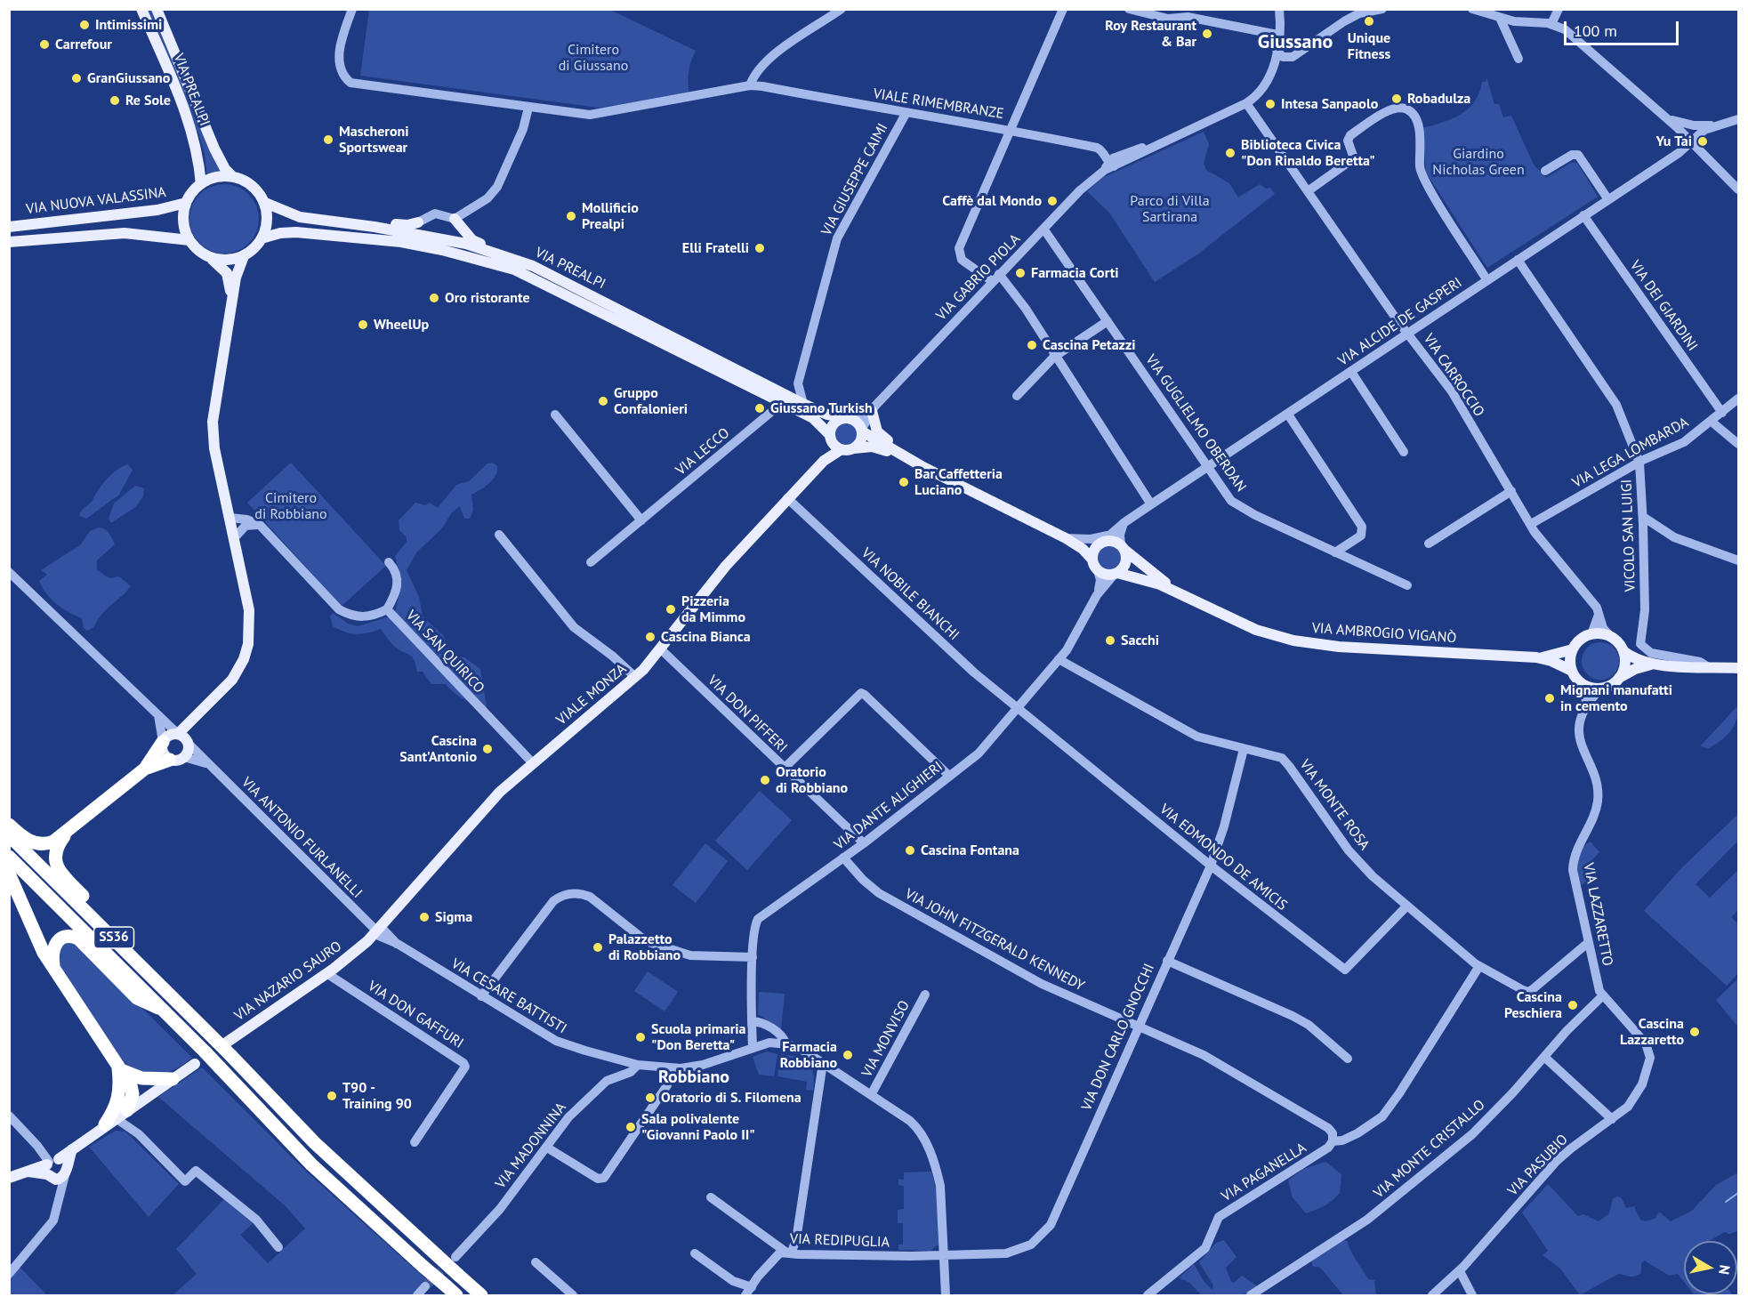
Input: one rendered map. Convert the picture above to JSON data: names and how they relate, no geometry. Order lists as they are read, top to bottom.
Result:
{
  "streets": {
    "highway": ["SS36"],
    "main road": [
      "VIA PREALPI",
      "VIA NUOVA VALASSINA",
      "VIA AMBROGIO VIGANÒ",
      "VIALE MONZA",
      "VIA NAZARIO SAURO"
    ],
    "street": [
      "VIALE RIMEMBRANZE",
      "VIA GIUSEPPE CAIMI",
      "VIA GABRIO PIOLA",
      "VIA DEI GIARDINI",
      "VIA ALCIDE DE GASPERI",
      "VIA CARROCCIO",
      "VIA GUGLIELMO OBERDAN",
      "VIA LECCO",
      "VIA LEGA LOMBARDA",
      "VICOLO SAN LUIGI",
      "VIA NOBILE BIANCHI",
      "VIA SAN QUIRICO",
      "VIA DON PIFFERI",
      "VIA MONTE ROSA",
      "VIA DANTE ALIGHIERI",
      "VIA ANTONIO FURLANELLI",
      "VIA EDMONDO DE AMICIS",
      "VIA LAZZARETTO",
      "VIA JOHN FITZGERALD KENNEDY",
      "VIA CESARE BATTISTI",
      "VIA DON GAFFURI",
      "VIA DON CARLO GNOCCHI",
      "VIA MONVISO",
      "VIA MADONNINA",
      "VIA MONTE CRISTALLO",
      "VIA PASUBIO",
      "VIA PAGANELLA",
      "VIA REDIPUGLIA"
    ]
  },
  "crossings": [
    ["VIA PREALPI", "VIA NUOVA VALASSINA"],
    ["VIA PREALPI", "VIA GABRIO PIOLA"],
    ["VIA PREALPI", "VIA LECCO"],
    ["VIA PREALPI", "VIALE MONZA"],
    ["VIALE RIMEMBRANZE", "VIA GIUSEPPE CAIMI"],
    ["VIALE RIMEMBRANZE", "VIA GABRIO PIOLA"],
    ["VIA GIUSEPPE CAIMI", "VIA LECCO"],
    ["VIA GABRIO PIOLA", "VIA GUGLIELMO OBERDAN"],
    ["VIA GABRIO PIOLA", "VIALE MONZA"],
    ["VIA DEI GIARDINI", "VIA ALCIDE DE GASPERI"],
    ["VIA DEI GIARDINI", "VIA LEGA LOMBARDA"],
    ["VIA ALCIDE DE GASPERI", "VIA CARROCCIO"],
    ["VIA ALCIDE DE GASPERI", "VIA GUGLIELMO OBERDAN"],
    ["VIA ALCIDE DE GASPERI", "VICOLO SAN LUIGI"],
    ["VIA ALCIDE DE GASPERI", "VIA AMBROGIO VIGANÒ"],
    ["VIA ALCIDE DE GASPERI", "VIA DANTE ALIGHIERI"],
    ["VIA CARROCCIO", "VIA LEGA LOMBARDA"],
    ["VIA CARROCCIO", "VIA AMBROGIO VIGANÒ"],
    ["VIA CARROCCIO", "VIA LAZZARETTO"],
    ["VIA LEGA LOMBARDA", "VICOLO SAN LUIGI"],
    ["VIA NOBILE BIANCHI", "VIALE MONZA"],
    ["VIA NOBILE BIANCHI", "VIA DANTE ALIGHIERI"],
    ["VIA NOBILE BIANCHI", "VIA EDMONDO DE AMICIS"],
    ["VIA AMBROGIO VIGANÒ", "VIA DANTE ALIGHIERI"],
    ["VIA AMBROGIO VIGANÒ", "VIA LAZZARETTO"],
    ["VIA SAN QUIRICO", "VIALE MONZA"],
    ["VIALE MONZA", "VIA DON PIFFERI"],
    ["VIALE MONZA", "VIA ANTONIO FURLANELLI"],
    ["VIALE MONZA", "VIA NAZARIO SAURO"],
    ["VIALE MONZA", "VIA CESARE BATTISTI"],
    ["VIA DON PIFFERI", "VIA DANTE ALIGHIERI"],
    ["VIA MONTE ROSA", "VIA DANTE ALIGHIERI"],
    ["VIA MONTE ROSA", "VIA EDMONDO DE AMICIS"],
    ["VIA MONTE ROSA", "VIA LAZZARETTO"],
    ["VIA MONTE ROSA", "VIA DON CARLO GNOCCHI"],
    ["VIA DANTE ALIGHIERI", "VIA EDMONDO DE AMICIS"],
    ["VIA DANTE ALIGHIERI", "VIA JOHN FITZGERALD KENNEDY"],
    ["VIA DANTE ALIGHIERI", "VIA CESARE BATTISTI"],
    ["VIA ANTONIO FURLANELLI", "VIA NAZARIO SAURO"],
    ["VIA ANTONIO FURLANELLI", "VIA CESARE BATTISTI"],
    ["VIA EDMONDO DE AMICIS", "VIA DON CARLO GNOCCHI"],
    ["VIA LAZZARETTO", "VIA MONTE CRISTALLO"],
    ["VIA LAZZARETTO", "VIA PASUBIO"],
    ["SS36", "VIA NAZARIO SAURO"],
    ["VIA JOHN FITZGERALD KENNEDY", "VIA DON CARLO GNOCCHI"],
    ["VIA JOHN FITZGERALD KENNEDY", "VIA PAGANELLA"],
    ["VIA NAZARIO SAURO", "VIA CESARE BATTISTI"],
    ["VIA NAZARIO SAURO", "VIA DON GAFFURI"],
    ["VIA CESARE BATTISTI", "VIA MADONNINA"],
    ["VIA DON CARLO GNOCCHI", "VIA REDIPUGLIA"],
    ["VIA MONTE CRISTALLO", "VIA PASUBIO"]
  ],
  "districts": ["Giussano", "Robbiano"],
  "parks": [
    "Cimitero di Giussano",
    "Giardino Nicholas Green",
    "Parco di Villa Sartirana",
    "Cimitero di Robbiano"
  ],
  "places": [
    "Unique Fitness",
    "Intimissimi",
    "Roy Restaurant & Bar",
    "Carrefour",
    "GranGiussano",
    "Robadulza",
    "Re Sole",
    "Intesa Sanpaolo",
    "Mascheroni Sportswear",
    "Yu Tai",
    "Biblioteca Civica \"Don Rinaldo Beretta\"",
    "Caffè dal Mondo",
    "Mollificio Prealpi",
    "Elli Fratelli",
    "Farmacia Corti",
    "Oro ristorante",
    "WheelUp",
    "Cascina Petazzi",
    "Gruppo Confalonieri",
    "Giussano Turkish",
    "Bar Caffetteria Luciano",
    "Pizzeria da Mimmo",
    "Cascina Bianca",
    "Sacchi",
    "Mignani manufatti in cemento",
    "Cascina Sant'Antonio",
    "Oratorio di Robbiano",
    "Cascina Fontana",
    "Sigma",
    "Palazzetto di Robbiano",
    "Cascina Peschiera",
    "Cascina Lazzaretto",
    "Scuola primaria \"Don Beretta\"",
    "Farmacia Robbiano",
    "T90 - Training 90",
    "Oratorio di S. Filomena",
    "Sala polivalente \"Giovanni Paolo II\""
  ],
  "scale_bar": "100 m",
  "north": "right"
}
